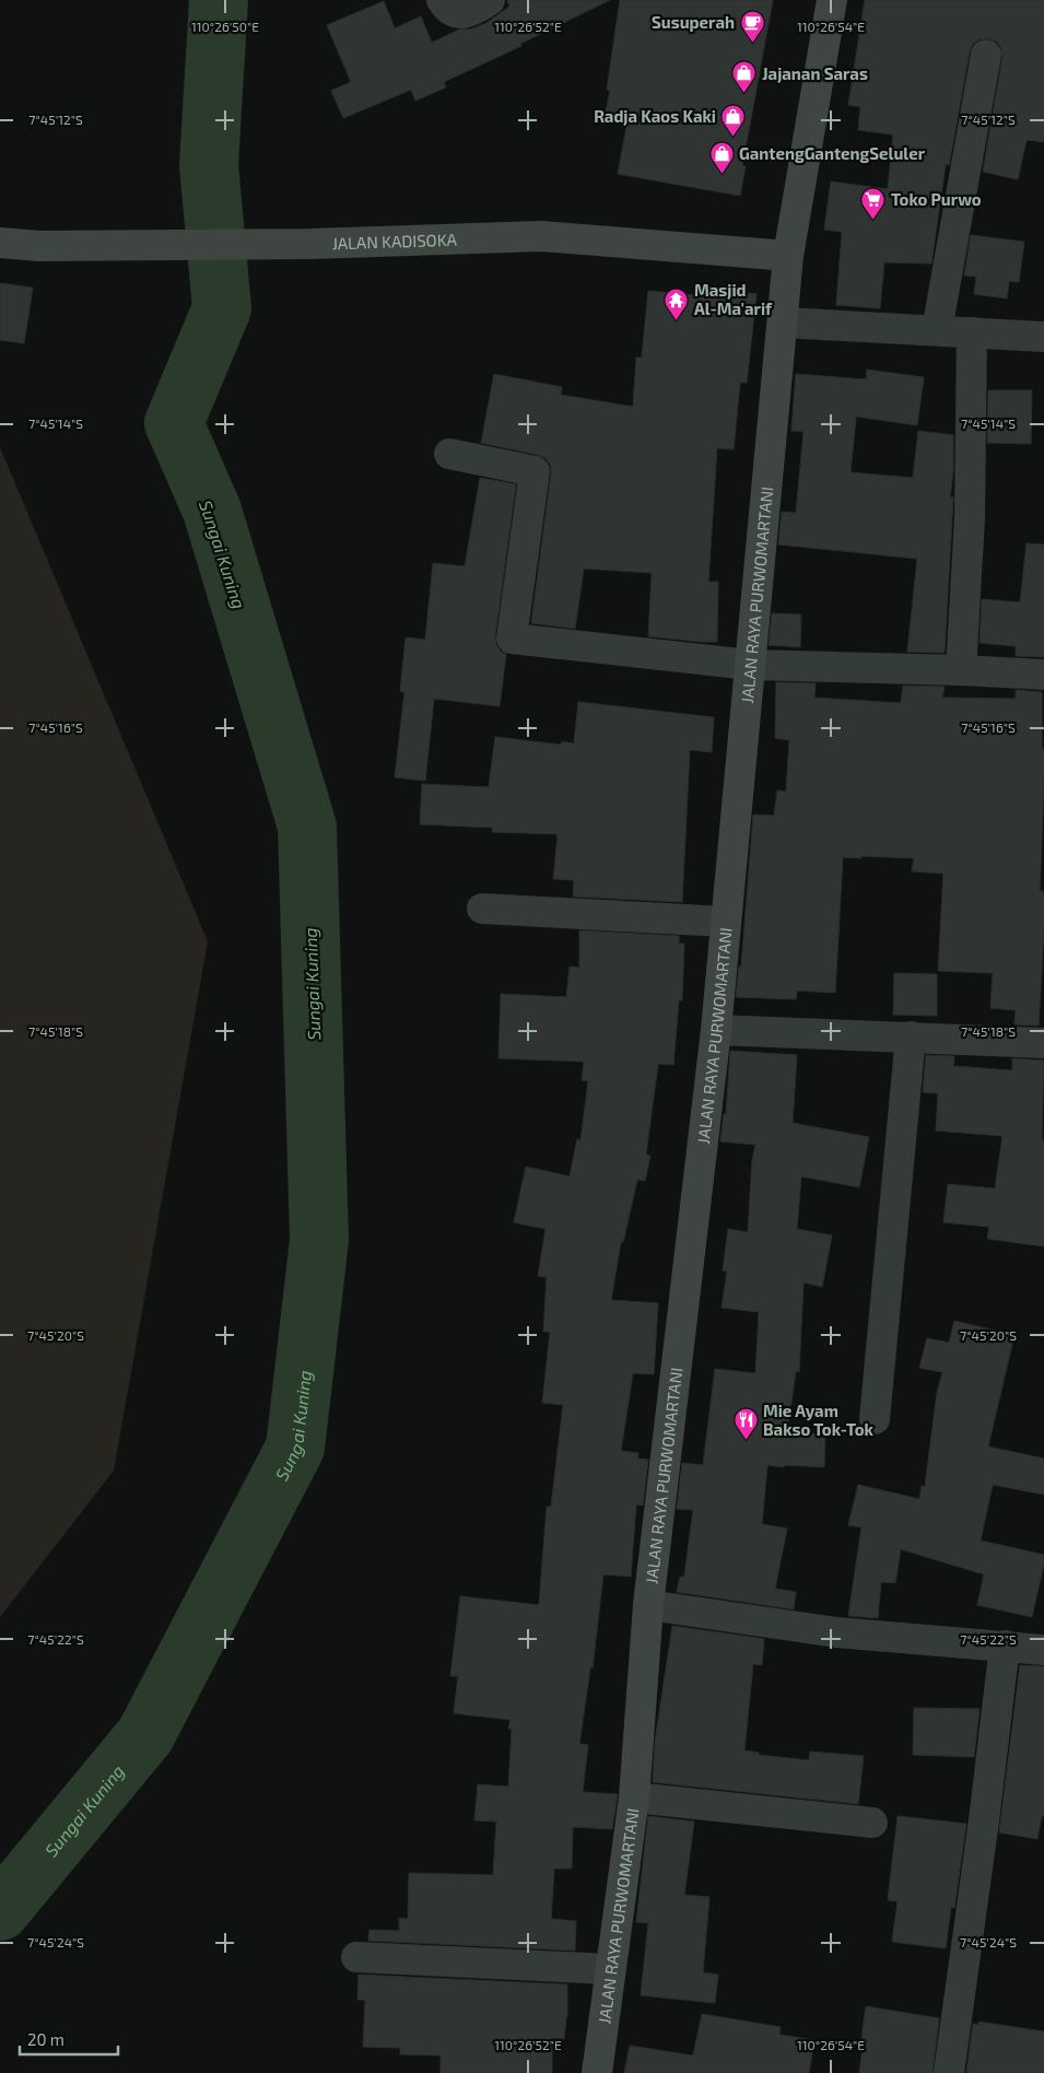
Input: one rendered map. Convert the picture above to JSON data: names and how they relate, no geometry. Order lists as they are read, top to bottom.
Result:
{
  "streets": {
    "street": ["JALAN KADISOKA", "JALAN RAYA PURWOMARTANI"]
  },
  "crossings": [
    ["JALAN KADISOKA", "JALAN RAYA PURWOMARTANI"]
  ],
  "water": ["Sungai Kuning"],
  "places": {
    "cafe": ["Susuperah"],
    "shop": ["Jajanan Saras", "Radja Kaos Kaki", "GantengGantengSeluler"],
    "supermarket": ["Toko Purwo"],
    "temple": ["Masjid Al-Ma'arif"],
    "restaurant": ["Mie Ayam Bakso Tok-Tok"]
  },
  "scale_bar": "20 m",
  "coordinates": [
    "110°26'50\"E",
    "110°26'52\"E",
    "110°26'54\"E",
    "7°45'12\"S",
    "7°45'14\"S",
    "7°45'16\"S",
    "7°45'18\"S",
    "7°45'20\"S",
    "7°45'22\"S",
    "7°45'24\"S"
  ]
}
